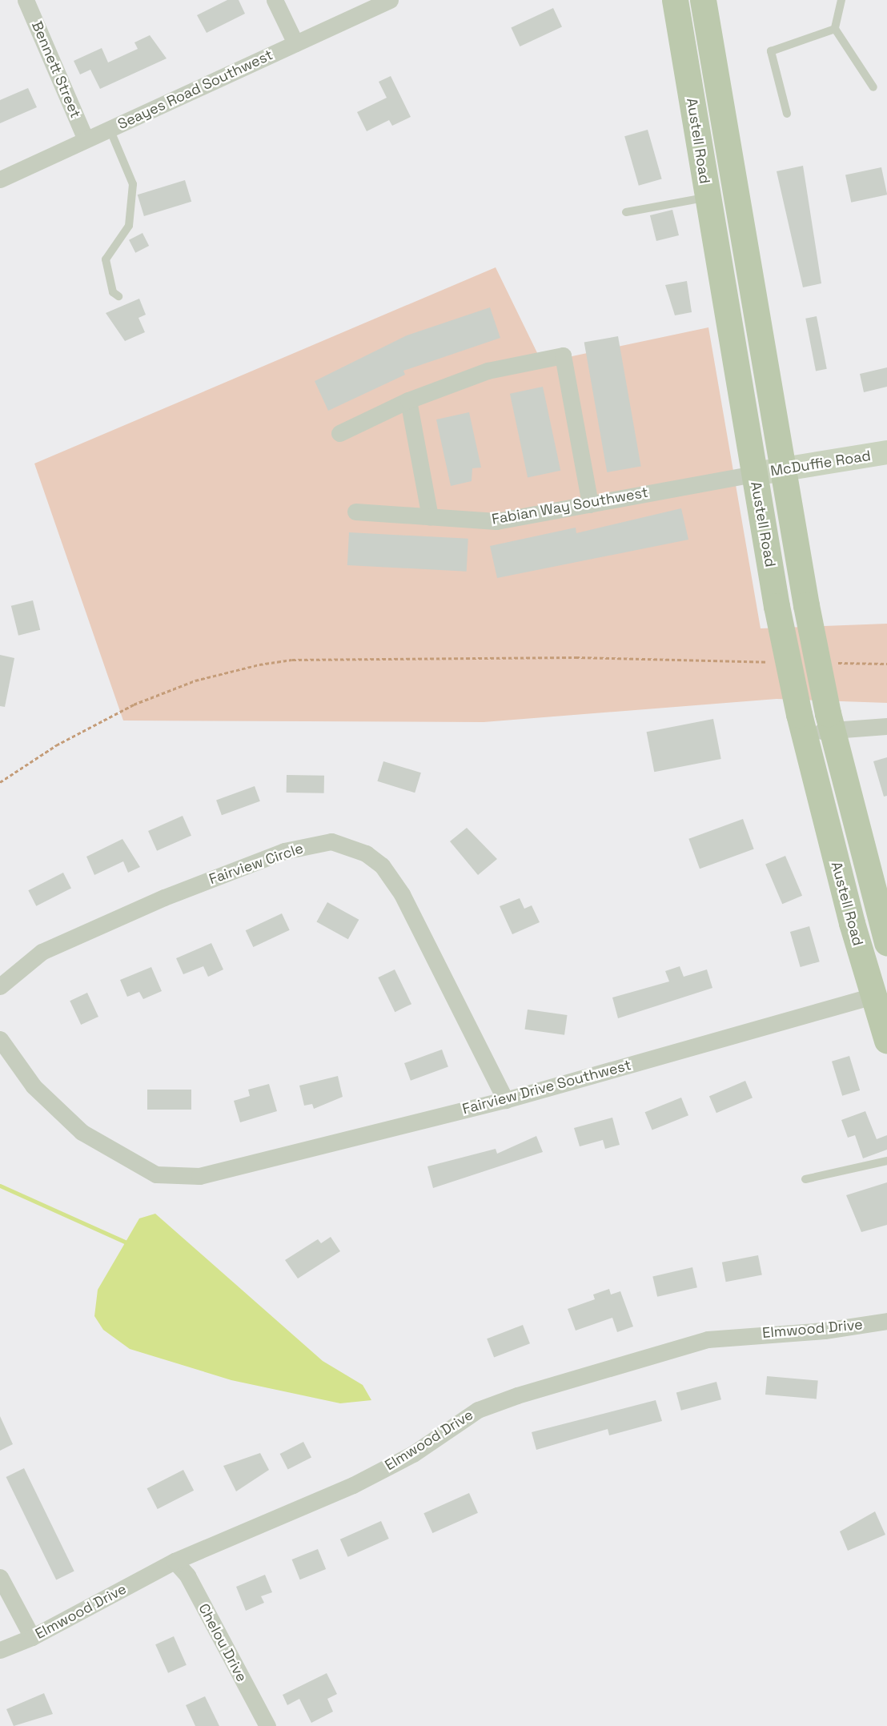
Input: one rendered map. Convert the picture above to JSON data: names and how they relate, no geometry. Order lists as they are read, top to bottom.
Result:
{
  "streets": {
    "main road": ["Austell Road"],
    "street": [
      "Bennett Street",
      "Seayes Road Southwest",
      "McDuffie Road",
      "Fabian Way Southwest",
      "Fairview Circle",
      "Fairview Drive Southwest",
      "Elmwood Drive",
      "Chelou Drive"
    ]
  },
  "crossings": [
    ["Bennett Street", "Seayes Road Southwest"],
    ["Austell Road", "McDuffie Road"],
    ["Austell Road", "Fabian Way Southwest"],
    ["Austell Road", "Fairview Drive Southwest"],
    ["McDuffie Road", "Fabian Way Southwest"],
    ["Fairview Circle", "Fairview Drive Southwest"],
    ["Elmwood Drive", "Chelou Drive"]
  ]
}
